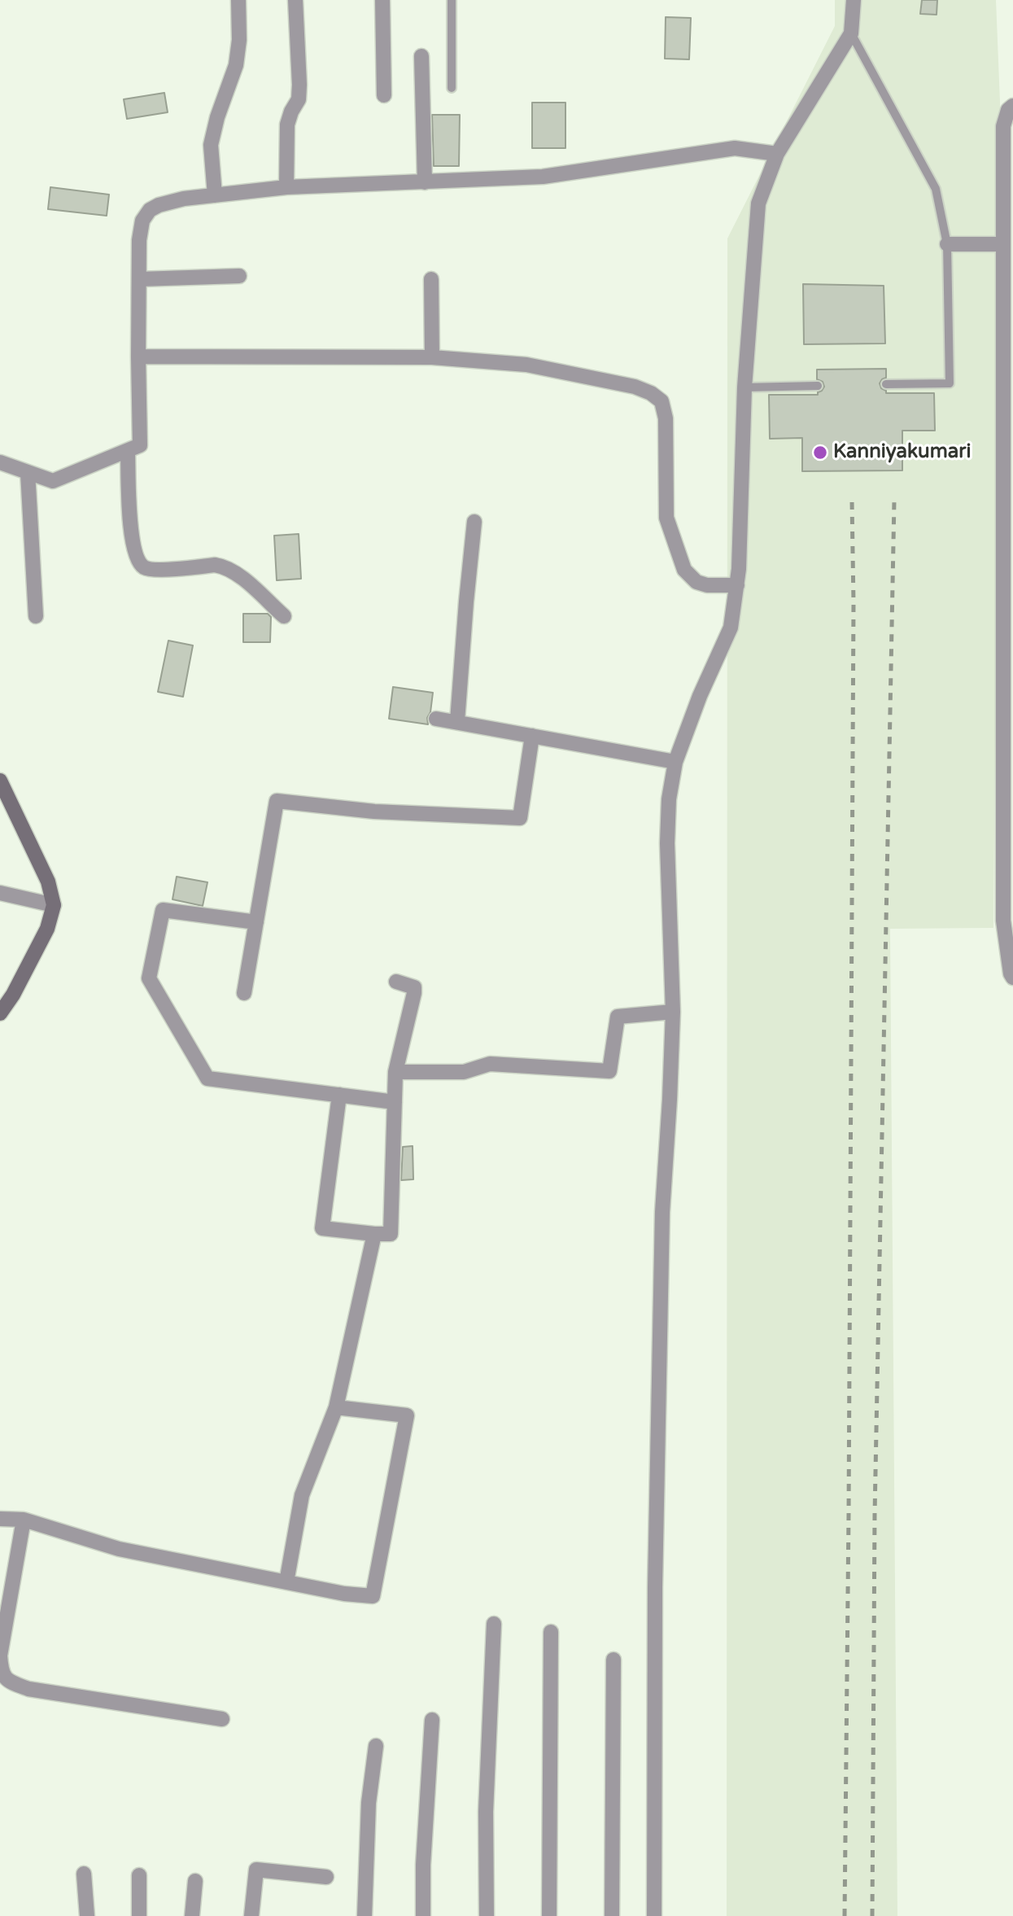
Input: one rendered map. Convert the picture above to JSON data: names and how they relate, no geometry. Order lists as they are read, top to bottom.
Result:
{
  "places": ["Kanniyakumari"]
}
